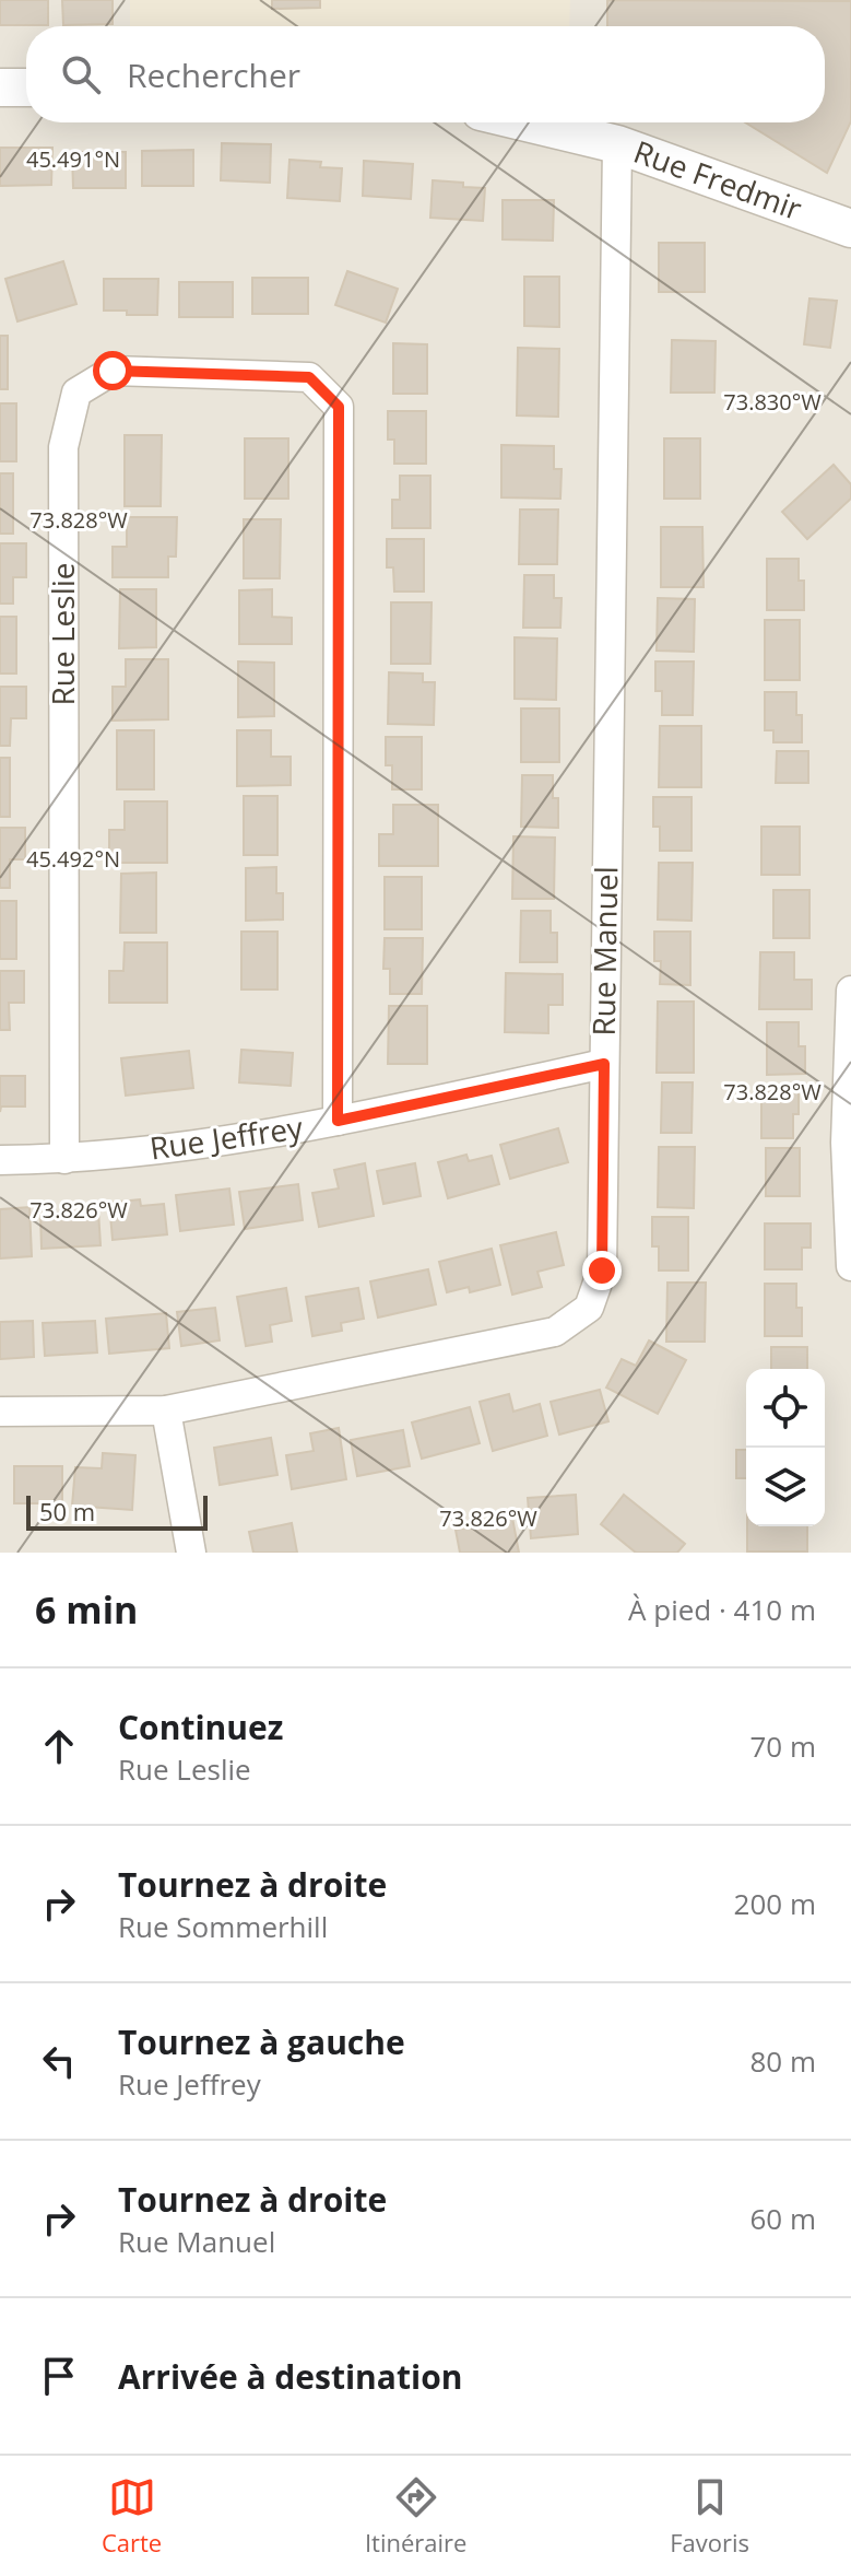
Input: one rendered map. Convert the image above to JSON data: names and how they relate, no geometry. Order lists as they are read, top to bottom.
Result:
{
  "streets": {
    "street": [
      "Rue Fredmir",
      "Rue Leslie",
      "Rue Manuel",
      "Rue Jeffrey"
    ]
  },
  "crossings": [
    ["Rue Fredmir", "Rue Manuel"],
    ["Rue Leslie", "Rue Jeffrey"],
    ["Rue Manuel", "Rue Jeffrey"]
  ],
  "scale_bar": "50 m",
  "page": {
    "search": "Rechercher",
    "scale": "50 m",
    "heading": ["6 min", "À pied · 410 m"],
    "list": [
      ["Continuez", "Rue Leslie", "70 m"],
      ["Tournez à droite", "Rue Sommerhill", "200 m"],
      ["Tournez à gauche", "Rue Jeffrey", "80 m"],
      ["Tournez à droite", "Rue Manuel", "60 m"],
      "Arrivée à destination"
    ],
    "nav": ["Carte", "Itinéraire", "Favoris"]
  },
  "coordinates": [
    "45.491°N",
    "73.830°W",
    "73.828°W",
    "45.492°N",
    "73.826°W"
  ]
}
